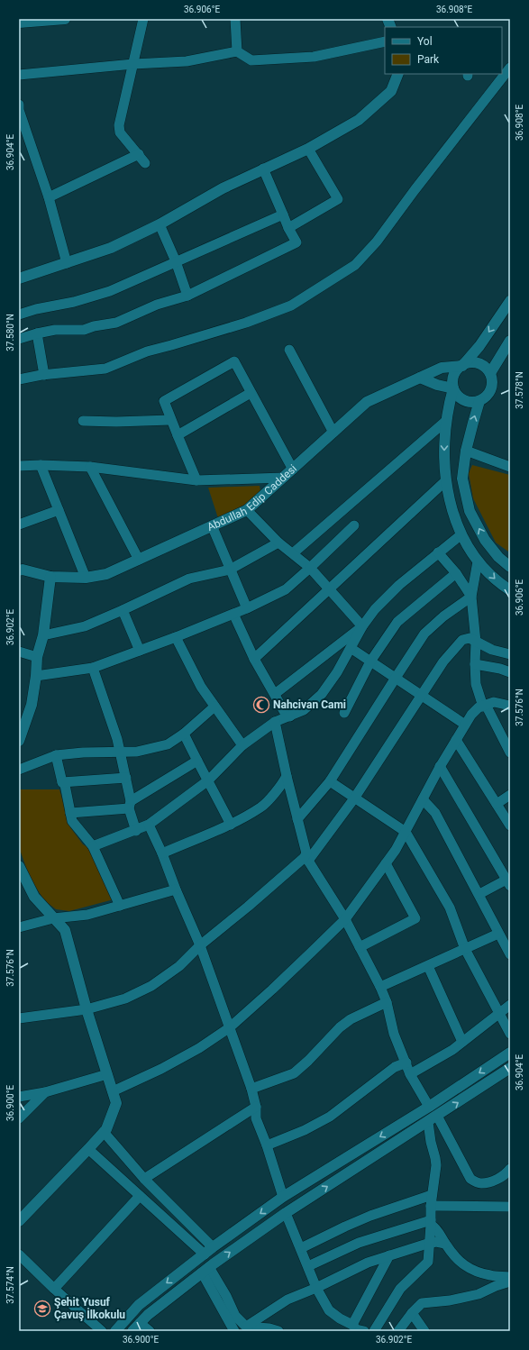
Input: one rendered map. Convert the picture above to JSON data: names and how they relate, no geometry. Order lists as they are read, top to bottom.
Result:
{
  "streets": {
    "street": ["Abdullah Edip Caddesi"]
  },
  "places": {
    "mosque": ["Nahcivan Cami"],
    "school or university": ["Şehit Yusuf Çavuş İlkokulu"]
  },
  "legend": ["Yol", "Park"],
  "coordinates": [
    "36.906°E",
    "36.908°E",
    "36.904°E",
    "37.580°N",
    "37.578°N",
    "36.902°E",
    "37.576°N",
    "36.900°E",
    "37.574°N"
  ]
}
